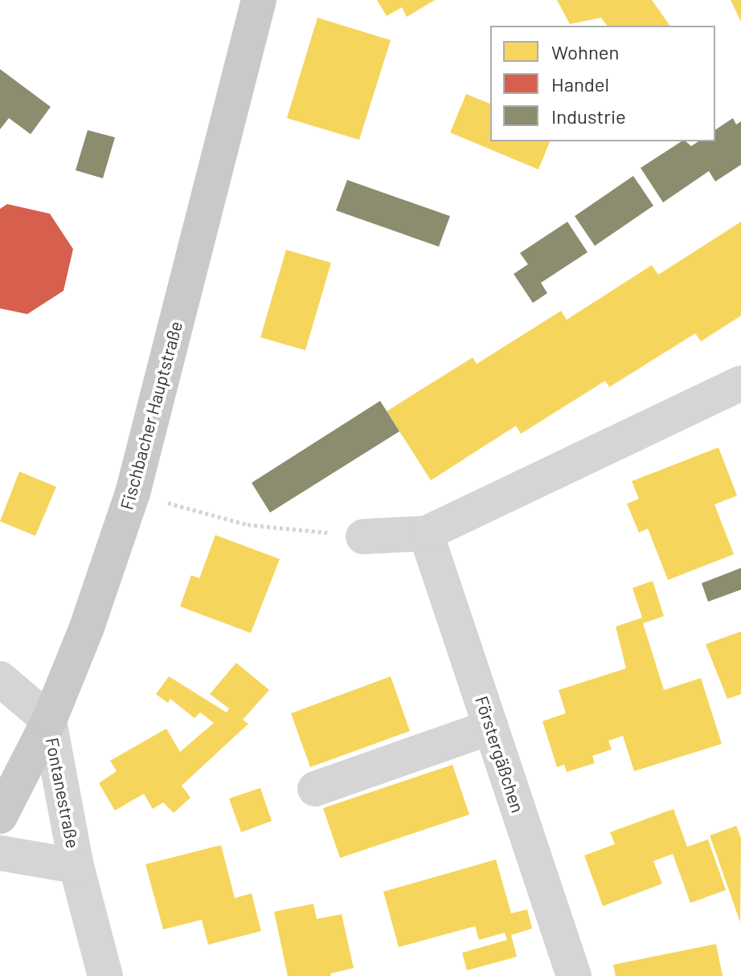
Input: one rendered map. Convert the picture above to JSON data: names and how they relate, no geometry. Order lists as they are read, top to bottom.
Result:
{
  "streets": {
    "main road": ["Fischbacher Hauptstraße"],
    "street": ["Förstergäßchen", "Fontanestraße"]
  },
  "crossings": [
    ["Fischbacher Hauptstraße", "Fontanestraße"]
  ],
  "legend": ["Wohnen", "Handel", "Industrie"]
}
